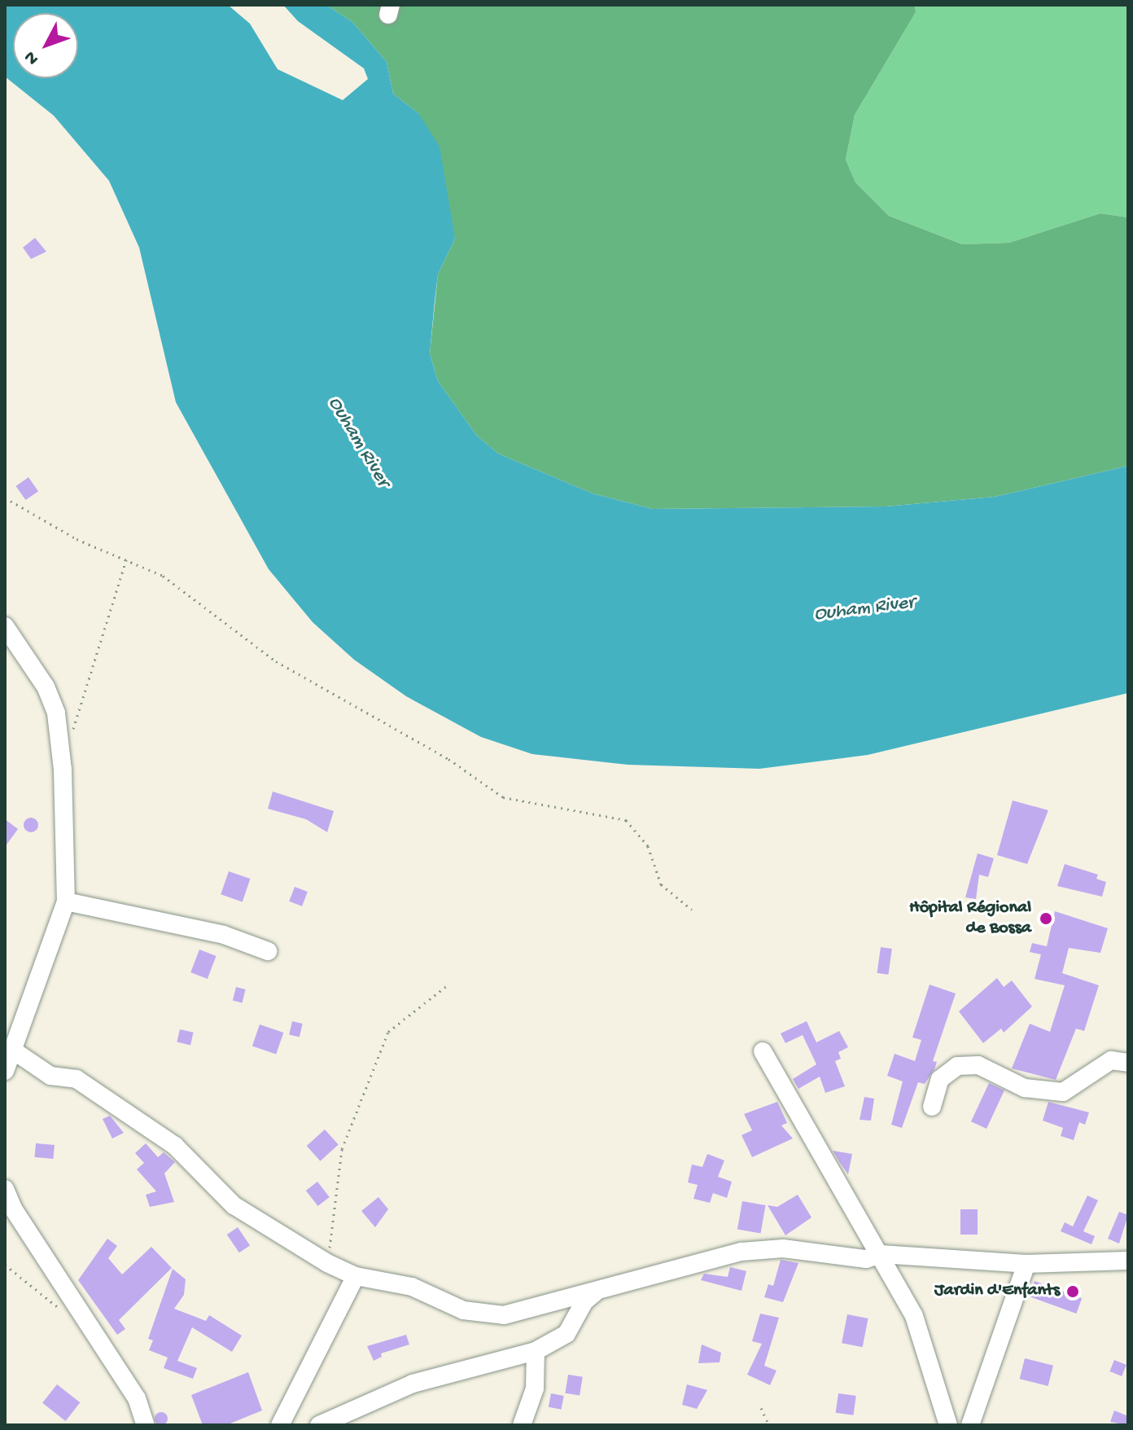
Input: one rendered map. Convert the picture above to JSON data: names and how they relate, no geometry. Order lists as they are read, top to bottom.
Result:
{
  "water": ["Ouham River"],
  "places": ["Hôpital Régional de Bossa", "Jardin d'Enfants"],
  "north": "bottom left"
}
